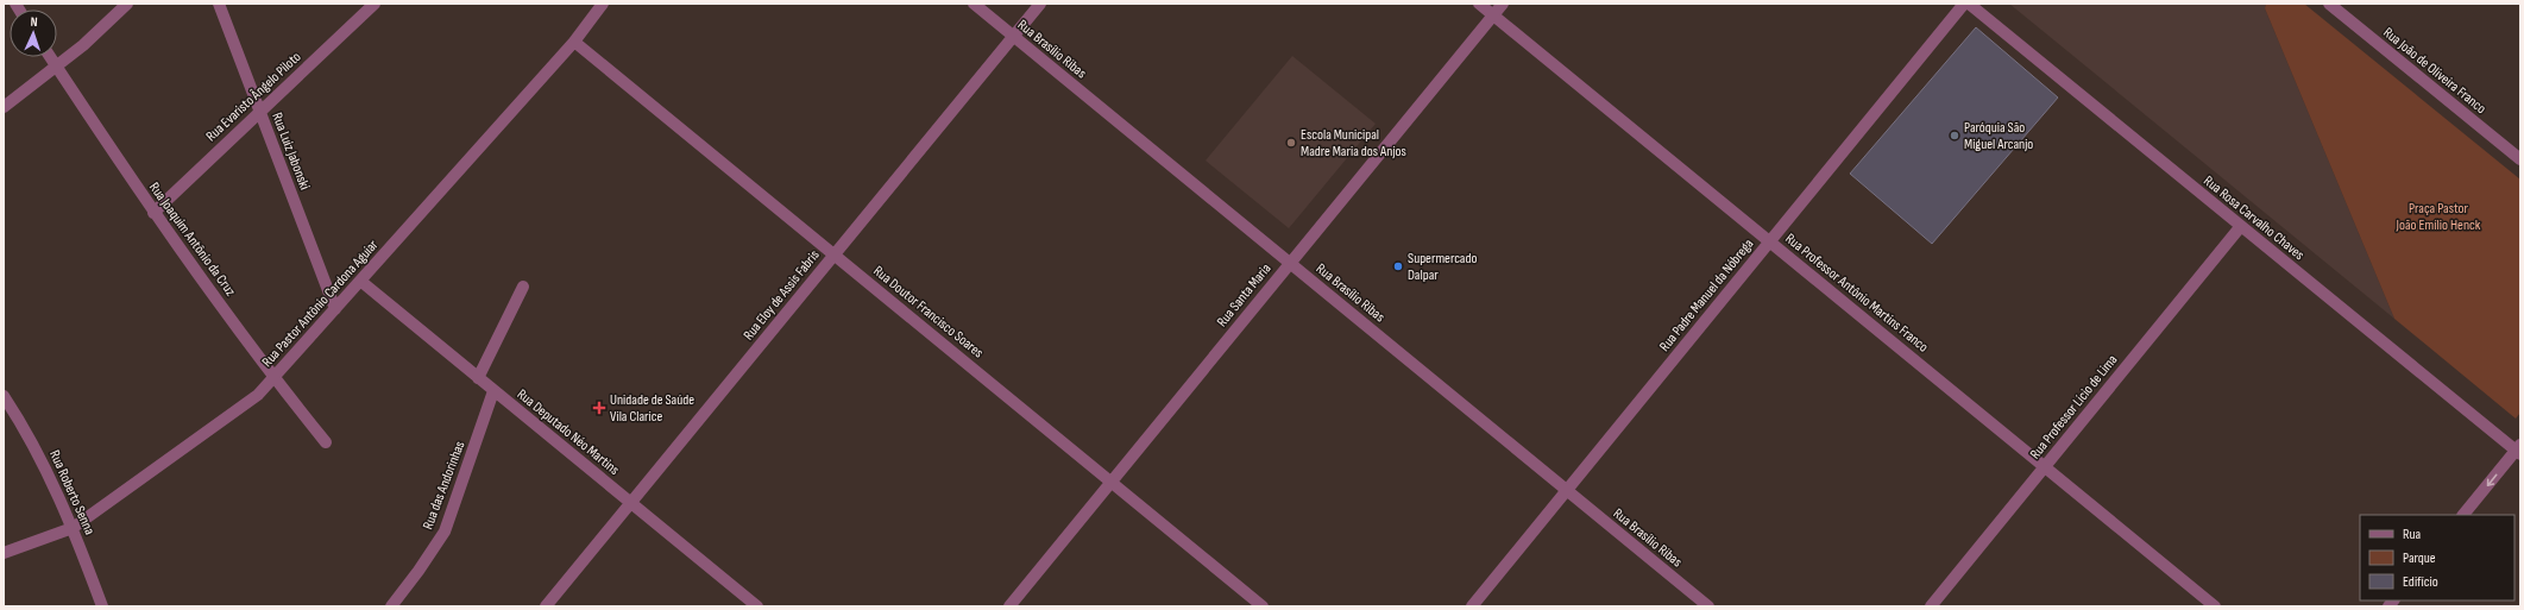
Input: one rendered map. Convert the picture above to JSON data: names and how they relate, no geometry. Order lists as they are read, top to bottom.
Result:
{
  "streets": {
    "street": [
      "Rua Brasílio Ribas",
      "Rua João de Oliveira Franco",
      "Rua Evaristo Ângelo Piloto",
      "Rua Luiz Jabonski",
      "Rua Rosa Carvalho Chaves",
      "Rua Joaquim Antônio da Cruz",
      "Rua Professor Antônio Martins Franco",
      "Rua Eloy de Assis Fabris",
      "Rua Santa Maria",
      "Rua Padre Manuel da Nóbrega",
      "Rua Pastor Antônio Cardona Aguiar",
      "Rua Doutor Francisco Soares",
      "Rua Professor Lício de Lima",
      "Rua Deputado Néo Martins",
      "Rua das Andorinhas",
      "Rua Roberto Senna"
    ]
  },
  "crossings": [
    ["Rua Brasílio Ribas", "Rua Eloy de Assis Fabris"],
    ["Rua Brasílio Ribas", "Rua Santa Maria"],
    ["Rua Brasílio Ribas", "Rua Padre Manuel da Nóbrega"],
    ["Rua Evaristo Ângelo Piloto", "Rua Luiz Jabonski"],
    ["Rua Evaristo Ângelo Piloto", "Rua Joaquim Antônio da Cruz"],
    ["Rua Luiz Jabonski", "Rua Pastor Antônio Cardona Aguiar"],
    ["Rua Rosa Carvalho Chaves", "Rua Professor Lício de Lima"],
    ["Rua Joaquim Antônio da Cruz", "Rua Pastor Antônio Cardona Aguiar"],
    ["Rua Professor Antônio Martins Franco", "Rua Santa Maria"],
    ["Rua Professor Antônio Martins Franco", "Rua Padre Manuel da Nóbrega"],
    ["Rua Professor Antônio Martins Franco", "Rua Professor Lício de Lima"],
    ["Rua Eloy de Assis Fabris", "Rua Doutor Francisco Soares"],
    ["Rua Eloy de Assis Fabris", "Rua Deputado Néo Martins"],
    ["Rua Santa Maria", "Rua Doutor Francisco Soares"],
    ["Rua Pastor Antônio Cardona Aguiar", "Rua Doutor Francisco Soares"],
    ["Rua Pastor Antônio Cardona Aguiar", "Rua Deputado Néo Martins"],
    ["Rua Pastor Antônio Cardona Aguiar", "Rua Roberto Senna"],
    ["Rua Deputado Néo Martins", "Rua das Andorinhas"]
  ],
  "parks": ["Praça Pastor João Emílio Henck"],
  "places": {
    "other": ["Paróquia São Miguel Arcanjo", "Escola Municipal Madre Maria dos Anjos", "Supermercado Dalpar"],
    "health": ["Unidade de Saúde Vila Clarice"]
  },
  "legend": ["Rua", "Parque", "Edifício"],
  "north": "top"
}
